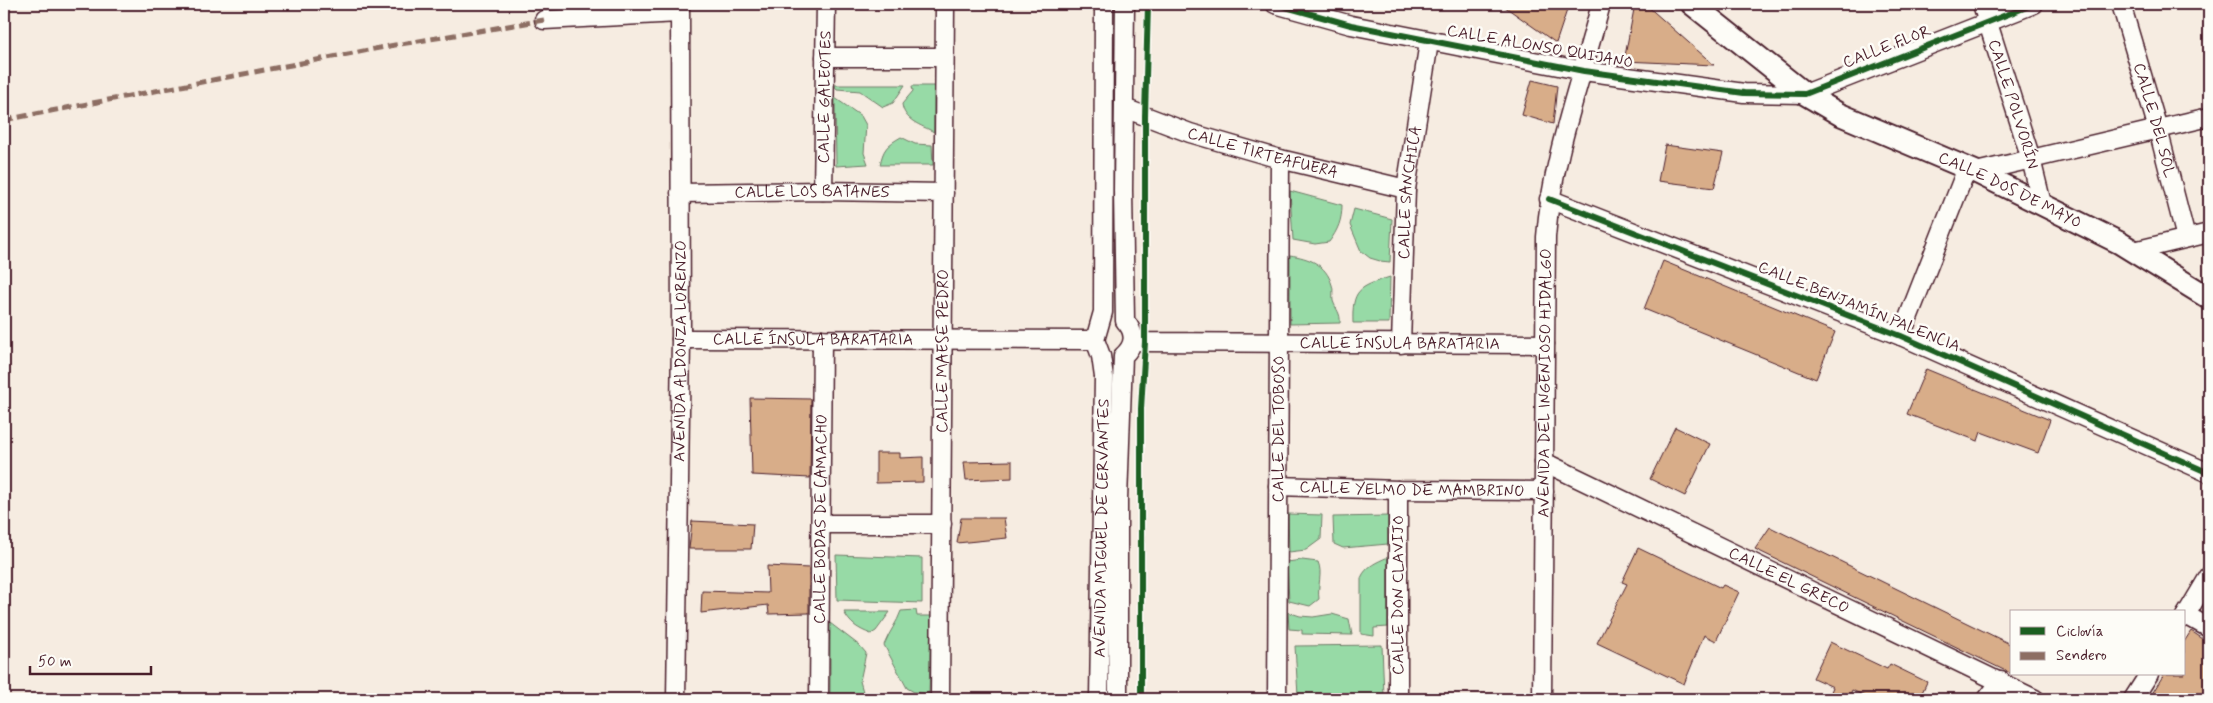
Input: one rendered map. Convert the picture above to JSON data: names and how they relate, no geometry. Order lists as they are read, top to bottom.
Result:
{
  "streets": {
    "street": [
      "CALLE ALONSO QUIJANO",
      "CALLE FLOR",
      "CALLE GALEOTES",
      "CALLE POLVORÍN",
      "CALLE DEL SOL",
      "CALLE TIRTEAFUERA",
      "CALLE DOS DE MAYO",
      "CALLE SANCHICA",
      "CALLE LOS BATANES",
      "CALLE BENJAMÍN PALENCIA",
      "CALLE ÍNSULA BARATARIA",
      "CALLE MAESE PEDRO",
      "AVENIDA ALDONZA LORENZO",
      "AVENIDA DEL INGENIOSO HIDALGO",
      "CALLE DEL TOBOSO",
      "CALLE YELMO DE MAMBRINO",
      "CALLE BODAS DE CAMACHO",
      "AVENIDA MIGUEL DE CERVANTES",
      "CALLE EL GRECO",
      "CALLE DON CLAVIJO"
    ]
  },
  "crossings": [
    ["CALLE ALONSO QUIJANO", "CALLE FLOR"],
    ["CALLE ALONSO QUIJANO", "CALLE DOS DE MAYO"],
    ["CALLE ALONSO QUIJANO", "CALLE SANCHICA"],
    ["CALLE ALONSO QUIJANO", "AVENIDA DEL INGENIOSO HIDALGO"],
    ["CALLE FLOR", "CALLE POLVORÍN"],
    ["CALLE FLOR", "CALLE DOS DE MAYO"],
    ["CALLE GALEOTES", "CALLE LOS BATANES"],
    ["CALLE POLVORÍN", "CALLE DOS DE MAYO"],
    ["CALLE TIRTEAFUERA", "CALLE SANCHICA"],
    ["CALLE TIRTEAFUERA", "CALLE DEL TOBOSO"],
    ["CALLE SANCHICA", "CALLE ÍNSULA BARATARIA"],
    ["CALLE LOS BATANES", "CALLE MAESE PEDRO"],
    ["CALLE LOS BATANES", "AVENIDA ALDONZA LORENZO"],
    ["CALLE BENJAMÍN PALENCIA", "AVENIDA DEL INGENIOSO HIDALGO"],
    ["CALLE ÍNSULA BARATARIA", "CALLE MAESE PEDRO"],
    ["CALLE ÍNSULA BARATARIA", "AVENIDA ALDONZA LORENZO"],
    ["CALLE ÍNSULA BARATARIA", "AVENIDA DEL INGENIOSO HIDALGO"],
    ["CALLE ÍNSULA BARATARIA", "CALLE DEL TOBOSO"],
    ["CALLE ÍNSULA BARATARIA", "CALLE BODAS DE CAMACHO"],
    ["CALLE ÍNSULA BARATARIA", "AVENIDA MIGUEL DE CERVANTES"],
    ["AVENIDA DEL INGENIOSO HIDALGO", "CALLE YELMO DE MAMBRINO"],
    ["AVENIDA DEL INGENIOSO HIDALGO", "CALLE EL GRECO"],
    ["CALLE DEL TOBOSO", "CALLE YELMO DE MAMBRINO"],
    ["CALLE YELMO DE MAMBRINO", "CALLE DON CLAVIJO"]
  ],
  "legend": ["Ciclovía", "Sendero"],
  "scale_bar": "50 m"
}
